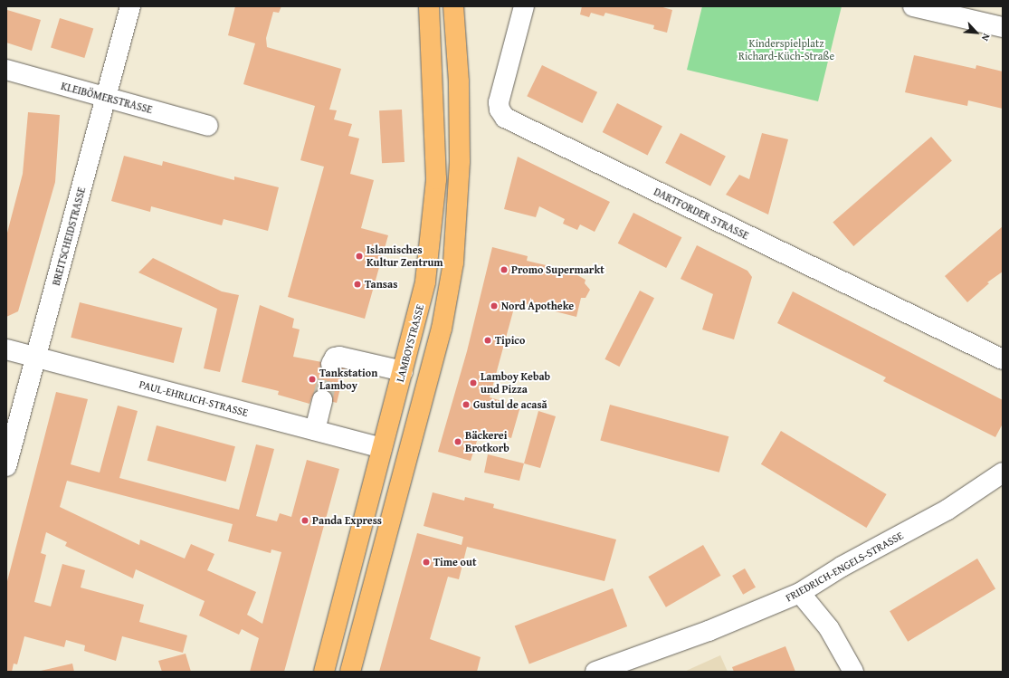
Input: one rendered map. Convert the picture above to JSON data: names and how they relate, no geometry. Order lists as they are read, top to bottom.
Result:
{
  "streets": {
    "main road": ["LAMBOYSTRASSE"],
    "street": [
      "KLEIBÖMERSTRASSE",
      "DARTFORDER STRASSE",
      "BREITSCHEIDSTRASSE",
      "PAUL-EHRLICH-STRASSE",
      "FRIEDRICH-ENGELS-STRASSE"
    ]
  },
  "crossings": [
    ["KLEIBÖMERSTRASSE", "BREITSCHEIDSTRASSE"],
    ["BREITSCHEIDSTRASSE", "PAUL-EHRLICH-STRASSE"],
    ["LAMBOYSTRASSE", "PAUL-EHRLICH-STRASSE"]
  ],
  "parks": ["Kinderspielplatz Richard-Küch-Straße"],
  "places": [
    "Islamisches Kultur Zentrum",
    "Promo Supermarkt",
    "Tansas",
    "Nord Apotheke",
    "Tipico",
    "Tankstation Lamboy",
    "Lamboy Kebab und Pizza",
    "Gustul de acasă",
    "Bäckerei Brotkorb",
    "Panda Express",
    "Time out"
  ],
  "north": "bottom right"
}
